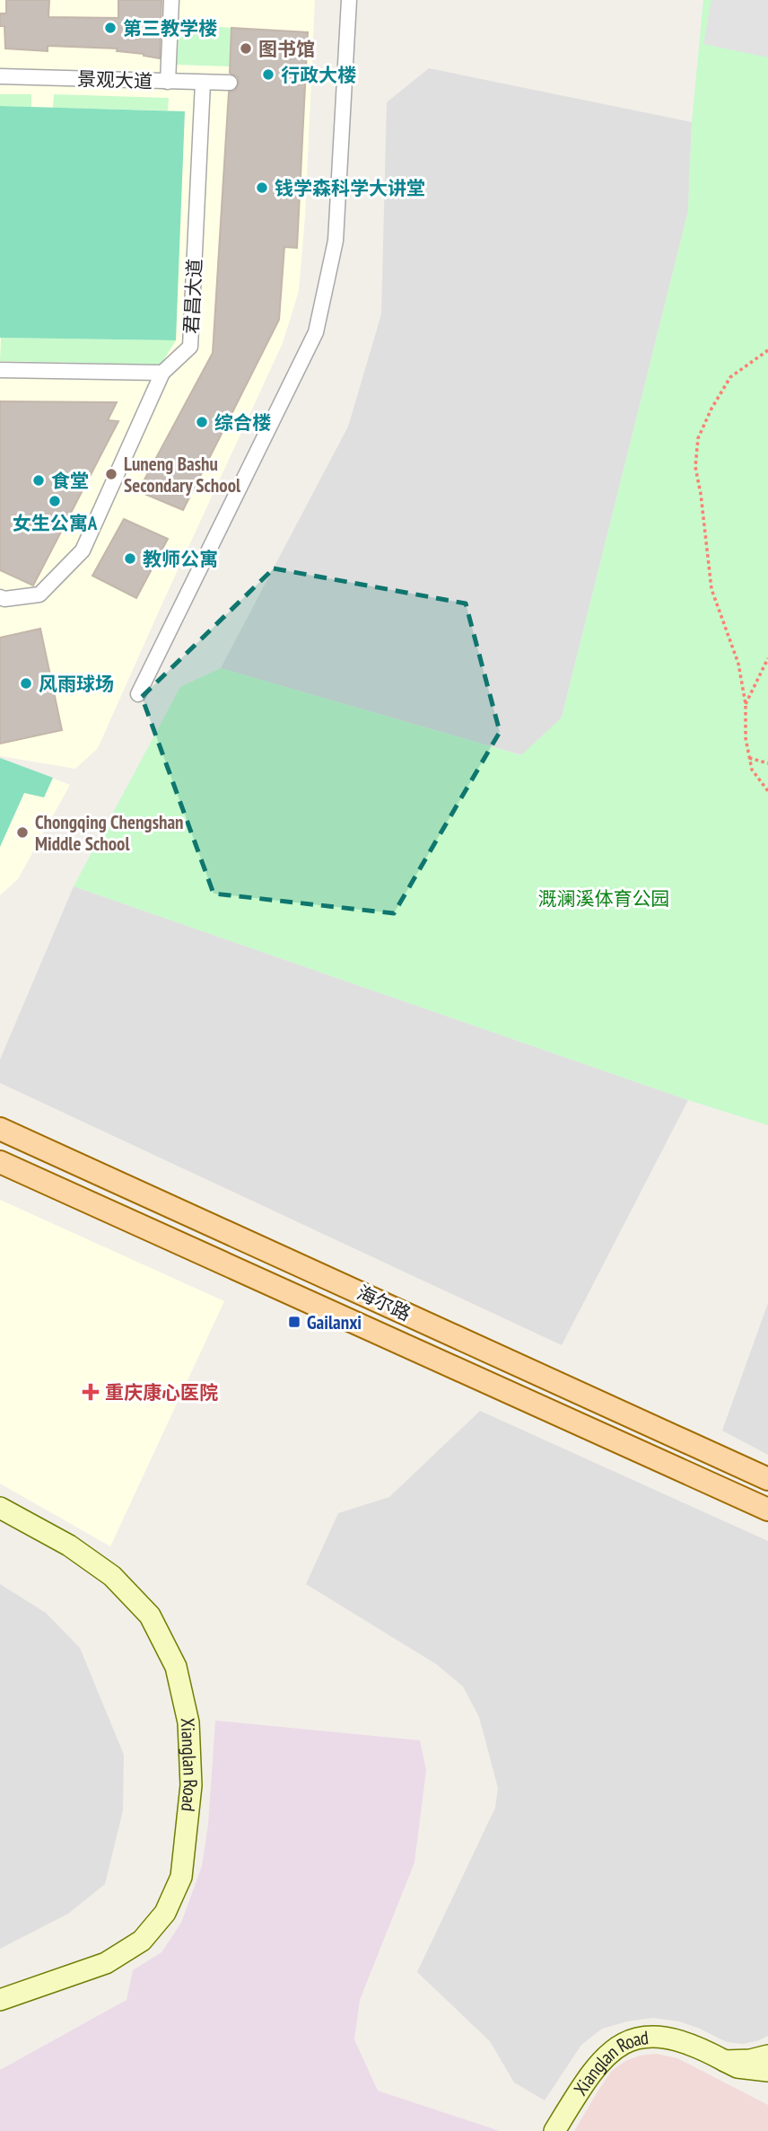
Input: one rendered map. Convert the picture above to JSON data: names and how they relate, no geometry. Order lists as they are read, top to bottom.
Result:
{
  "streets": {
    "main road": ["海尔路"],
    "street": ["景观大道", "君昌大道", "Xianglan Road"]
  },
  "crossings": [
    ["景观大道", "君昌大道"]
  ],
  "parks": ["溉澜溪体育公园"],
  "places": {
    "other": [
      "第三教学楼",
      "图书馆",
      "行政大楼",
      "钱学森科学大讲堂",
      "综合楼",
      "Luneng Bashu Secondary School",
      "食堂",
      "女生公寓A",
      "教师公寓",
      "风雨球场",
      "Chongqing Chengshan Middle School"
    ],
    "transit": ["Gailanxi"],
    "health": ["重庆康心医院"]
  }
}
